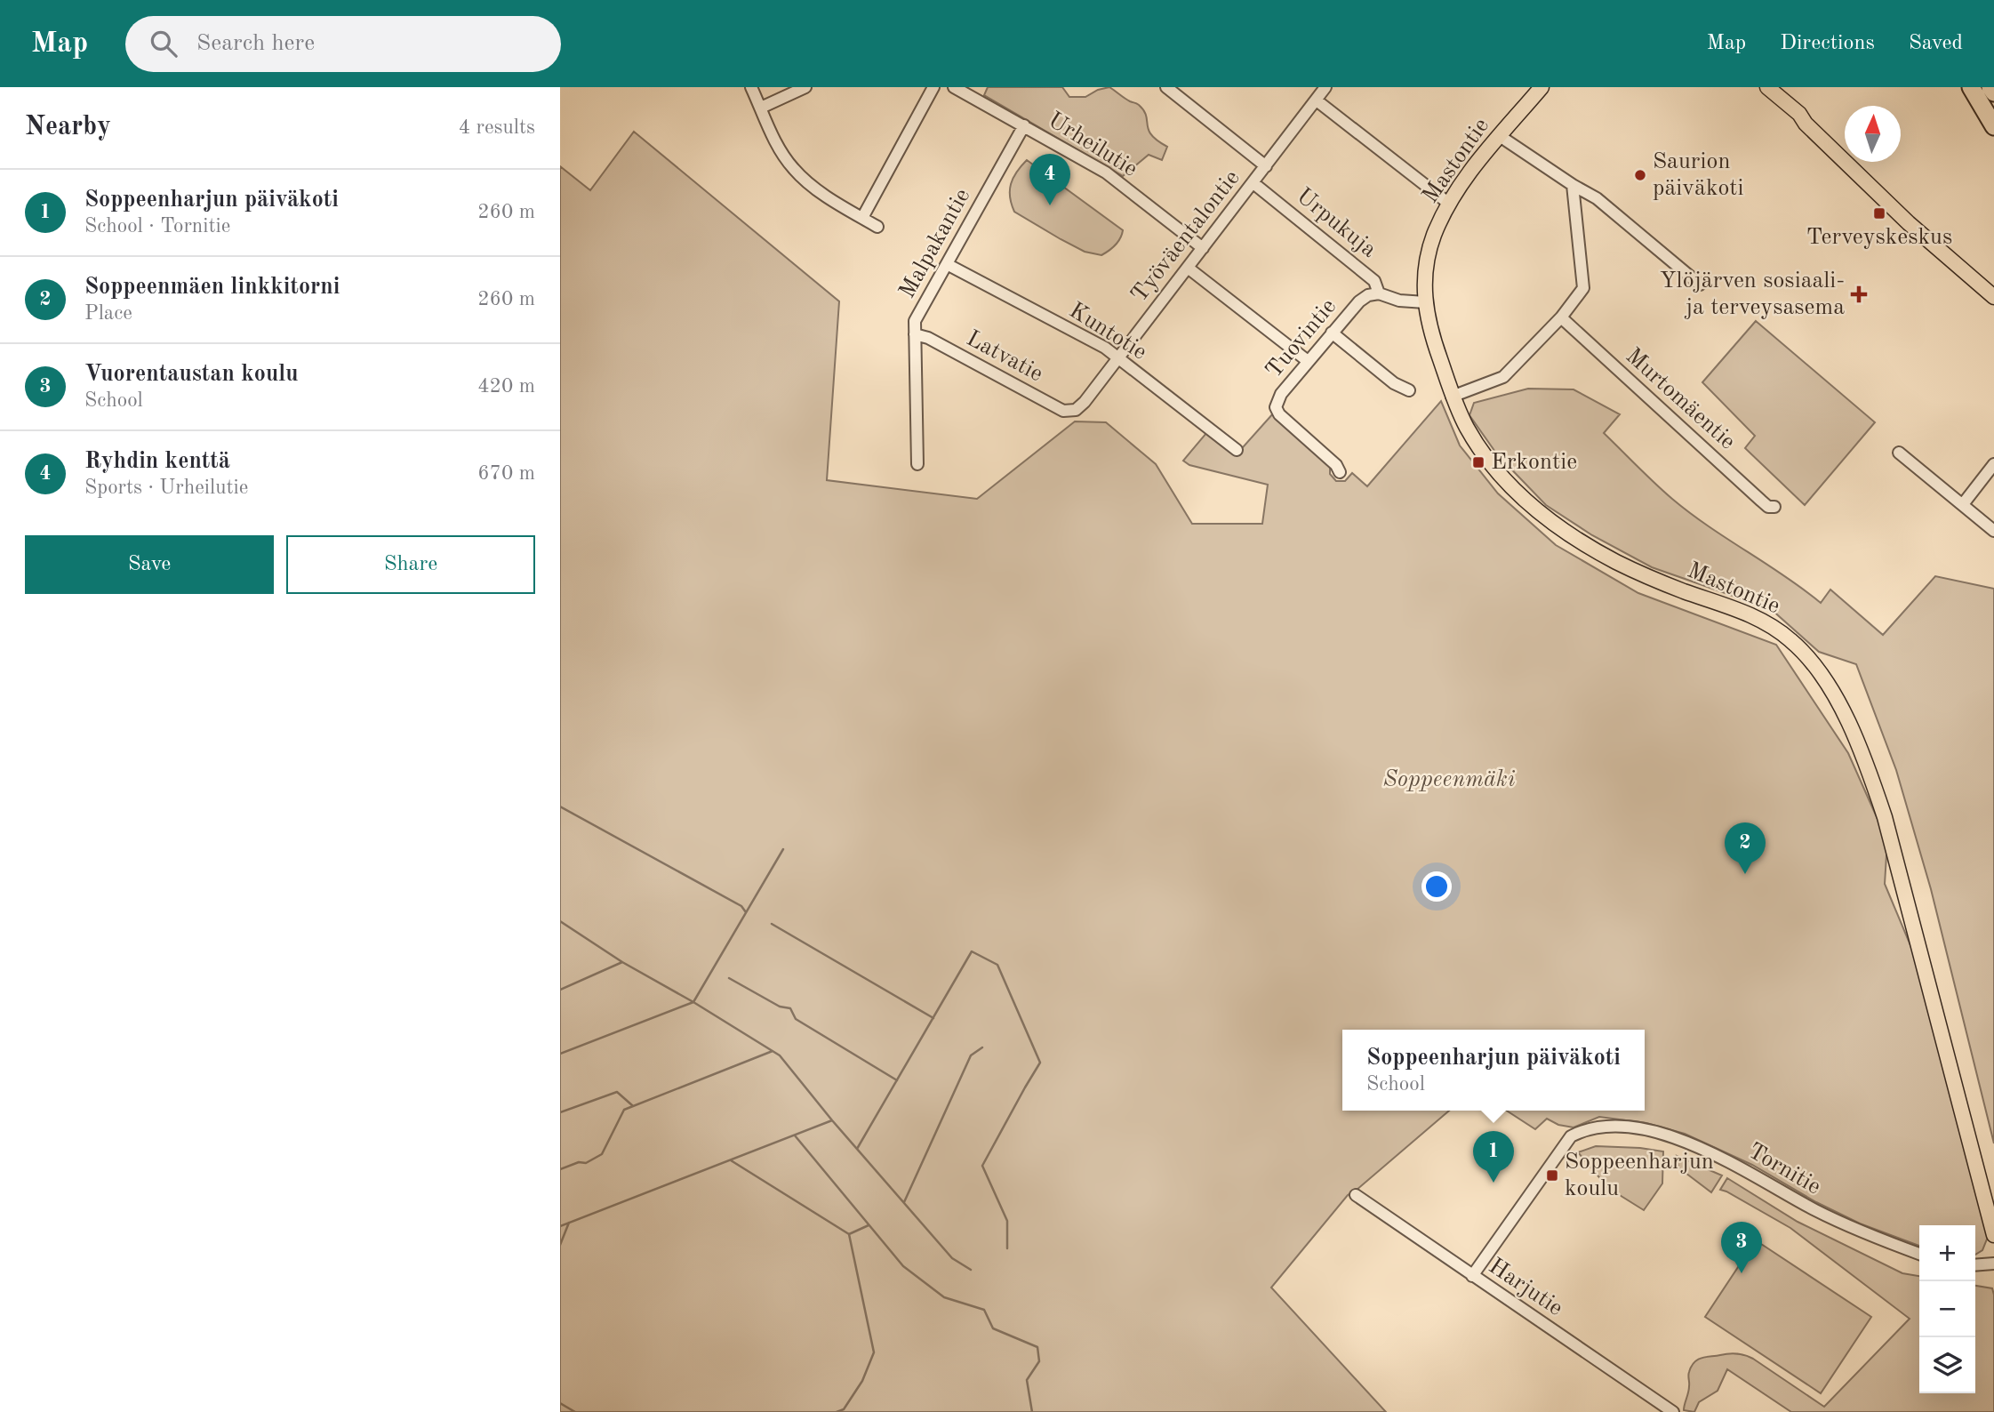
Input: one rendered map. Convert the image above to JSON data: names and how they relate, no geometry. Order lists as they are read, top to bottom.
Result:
{
  "streets": {
    "main road": ["Mastontie"],
    "street": [
      "Urheilutie",
      "Urpukuja",
      "Työväentalontie",
      "Malpakantie",
      "Kuntotie",
      "Tuovintie",
      "Latvatie",
      "Murtomäentie",
      "Tornitie",
      "Harjutie"
    ]
  },
  "crossings": [
    ["Urheilutie", "Työväentalontie"],
    ["Urheilutie", "Malpakantie"],
    ["Mastontie", "Urpukuja"],
    ["Urpukuja", "Työväentalontie"],
    ["Urpukuja", "Tuovintie"],
    ["Työväentalontie", "Kuntotie"],
    ["Työväentalontie", "Latvatie"],
    ["Malpakantie", "Kuntotie"],
    ["Malpakantie", "Latvatie"],
    ["Tornitie", "Harjutie"]
  ],
  "parks": ["Soppeenmäki"],
  "places": {
    "other": ["Saurion päiväkoti"],
    "transit": ["Terveyskeskus", "Erkontie", "Soppeenharjun koulu"],
    "health": ["Ylöjärven sosiaali- ja terveysasema"]
  },
  "north": "top",
  "page": {
    "header": "Map",
    "search": "Search here",
    "nav": ["Map", "Directions", "Saved"],
    "heading": ["Nearby", "4 results"],
    "pins": [
      "4",
      "2",
      "1",
      "3"
    ],
    "list": [
      {
        "mark": "1",
        "name": "Soppeenharjun päiväkoti",
        "note": "School · Tornitie",
        "value": "260 m"
      },
      {
        "mark": "2",
        "name": "Soppeenmäen linkkitorni",
        "note": "Place",
        "value": "260 m"
      },
      {
        "mark": "3",
        "name": "Vuorentaustan koulu",
        "note": "School",
        "value": "420 m"
      },
      {
        "mark": "4",
        "name": "Ryhdin kenttä",
        "note": "Sports · Urheilutie",
        "value": "670 m"
      }
    ],
    "buttons": ["Save", "Share"],
    "popup": ["Soppeenharjun päiväkoti", "School"],
    "map_buttons": ["+", "−"]
  }
}
